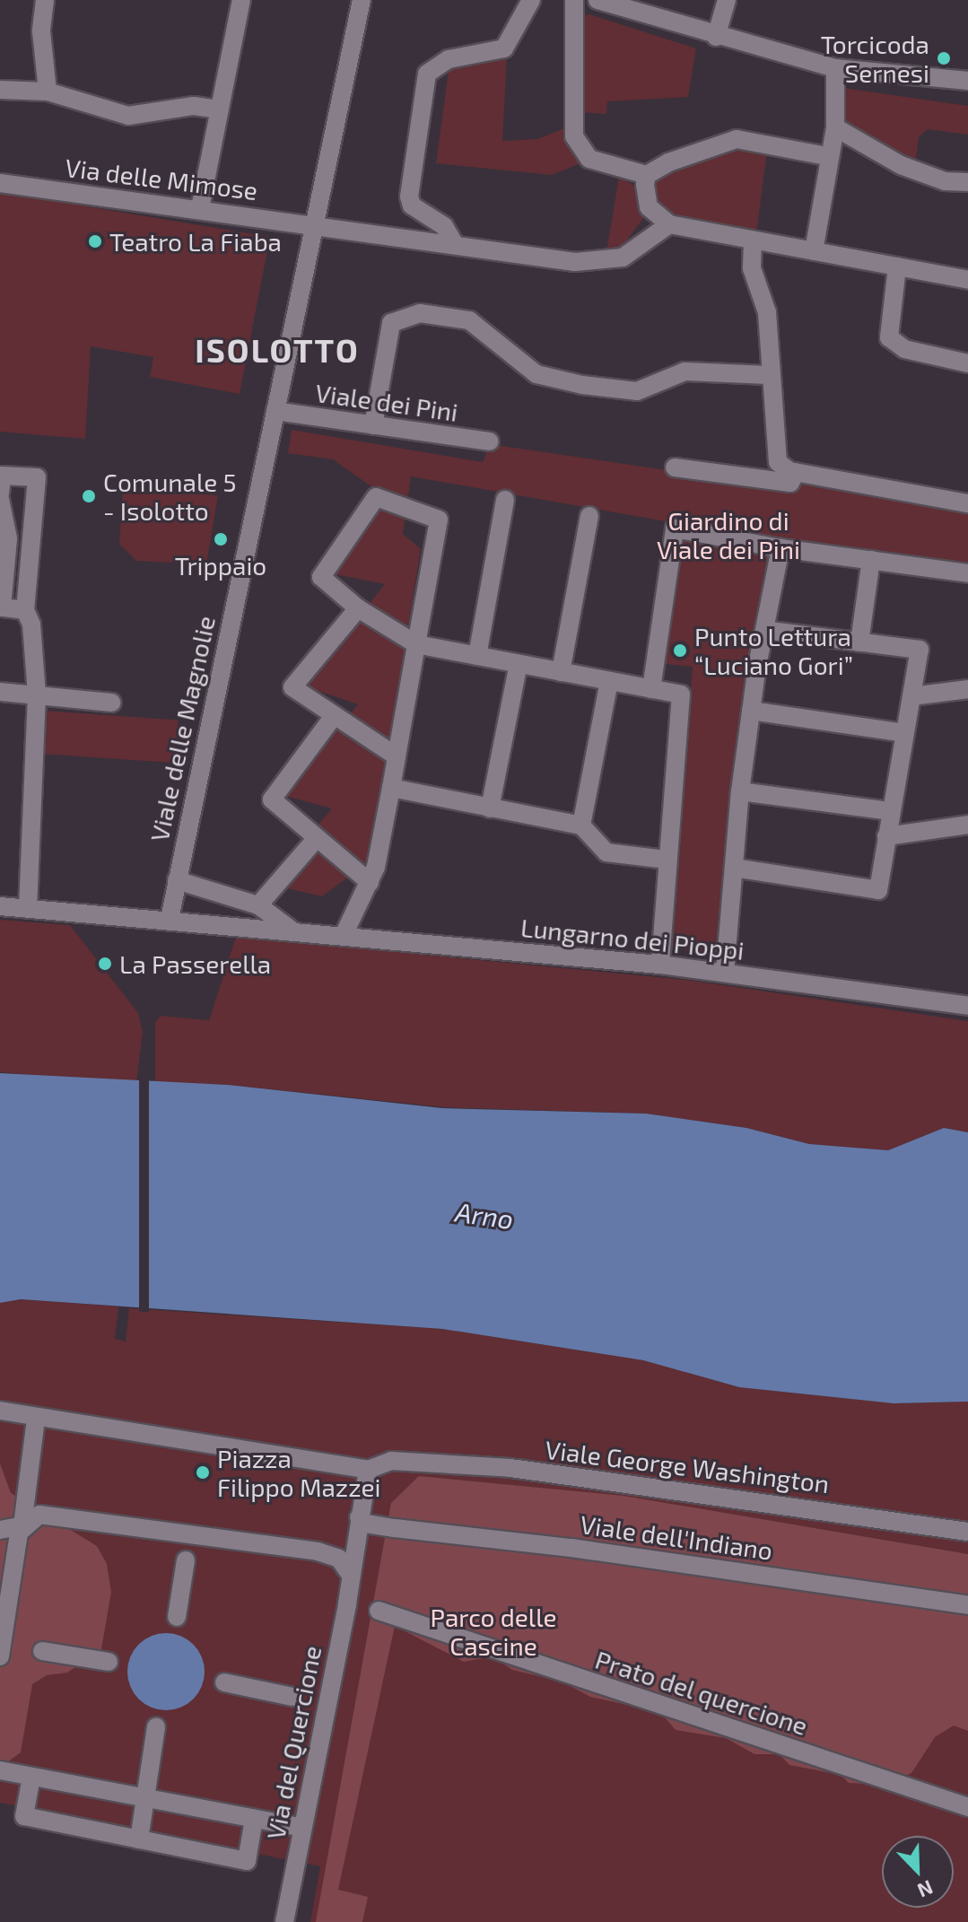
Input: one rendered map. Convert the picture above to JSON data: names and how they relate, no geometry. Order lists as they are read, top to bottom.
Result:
{
  "streets": {
    "street": [
      "Via delle Mimose",
      "Viale dei Pini",
      "Viale delle Magnolie",
      "Lungarno dei Pioppi",
      "Viale George Washington",
      "Viale dell'Indiano",
      "Prato del quercione",
      "Via del Quercione"
    ]
  },
  "crossings": [
    ["Via delle Mimose", "Viale delle Magnolie"],
    ["Viale dei Pini", "Viale delle Magnolie"],
    ["Viale delle Magnolie", "Lungarno dei Pioppi"]
  ],
  "districts": ["ISOLOTTO"],
  "water": ["Arno"],
  "parks": ["Giardino di Viale dei Pini", "Parco delle Cascine"],
  "places": [
    "Torcicoda Sernesi",
    "Teatro La Fiaba",
    "Comunale 5 - Isolotto",
    "Trippaio",
    "Punto Lettura “Luciano Gori”",
    "La Passerella",
    "Piazza Filippo Mazzei"
  ],
  "north": "bottom right"
}
